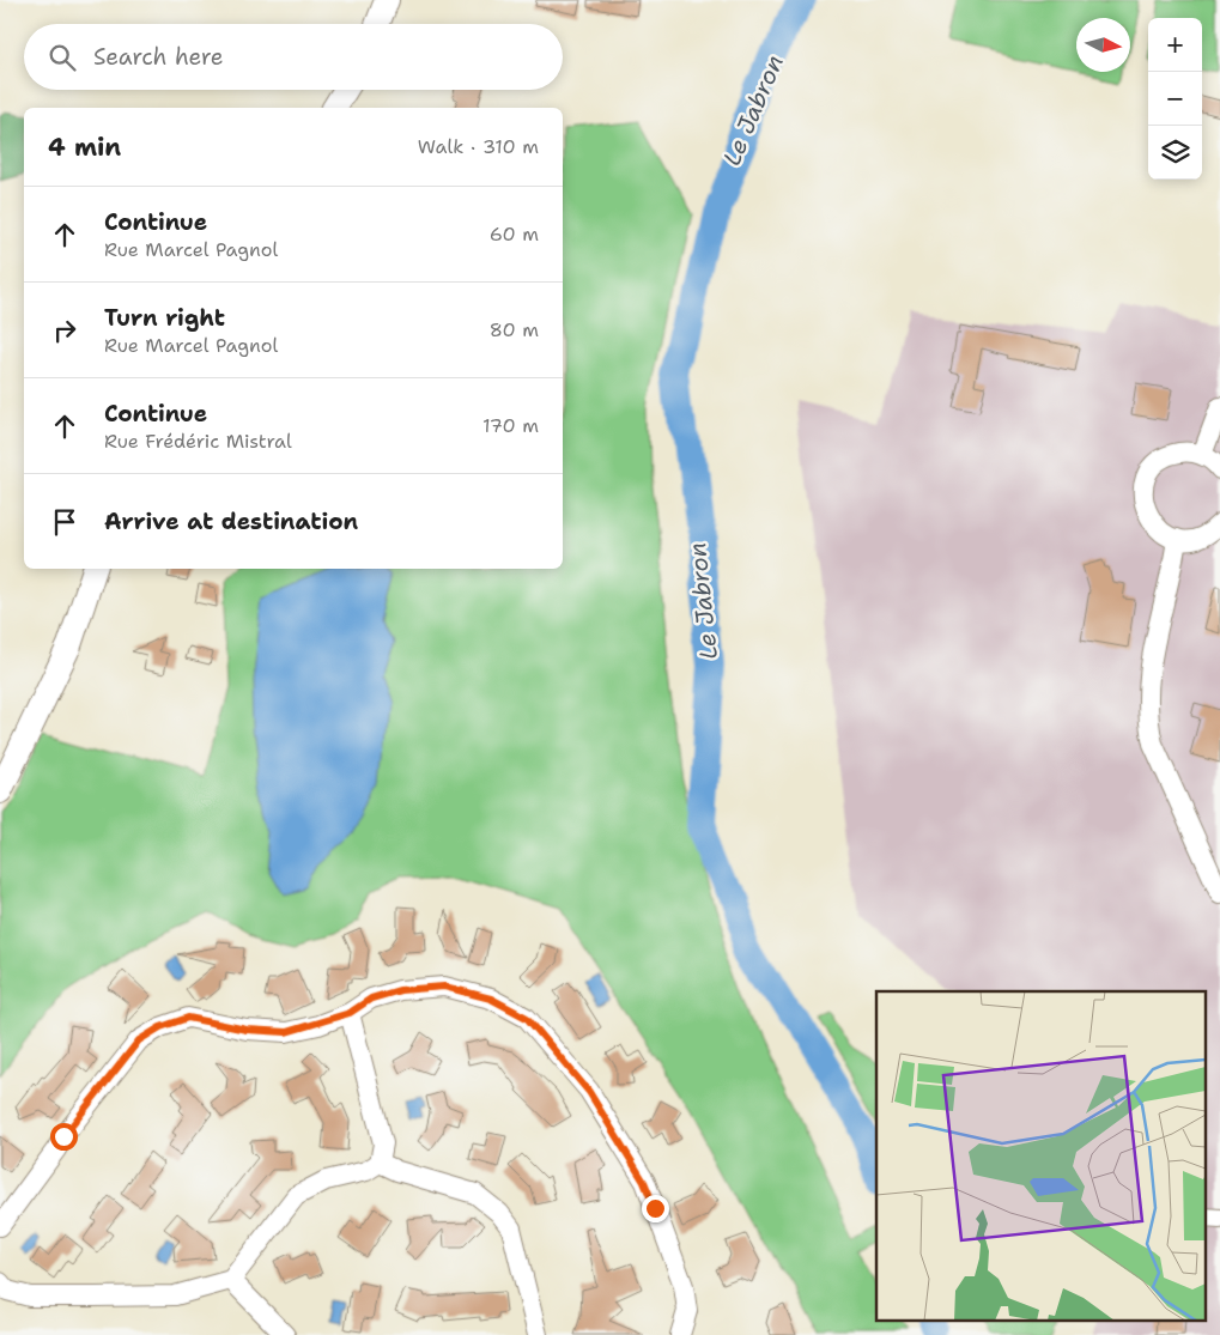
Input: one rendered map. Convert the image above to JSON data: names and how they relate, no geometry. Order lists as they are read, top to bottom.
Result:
{
  "water": ["Le Jabron"],
  "north": "right",
  "page": {
    "map_buttons": ["+", "−"],
    "search": "Search here",
    "heading": ["4 min", "Walk · 310 m"],
    "list": [
      ["Continue", "Rue Marcel Pagnol", "60 m"],
      ["Turn right", "Rue Marcel Pagnol", "80 m"],
      ["Continue", "Rue Frédéric Mistral", "170 m"],
      "Arrive at destination"
    ]
  }
}
